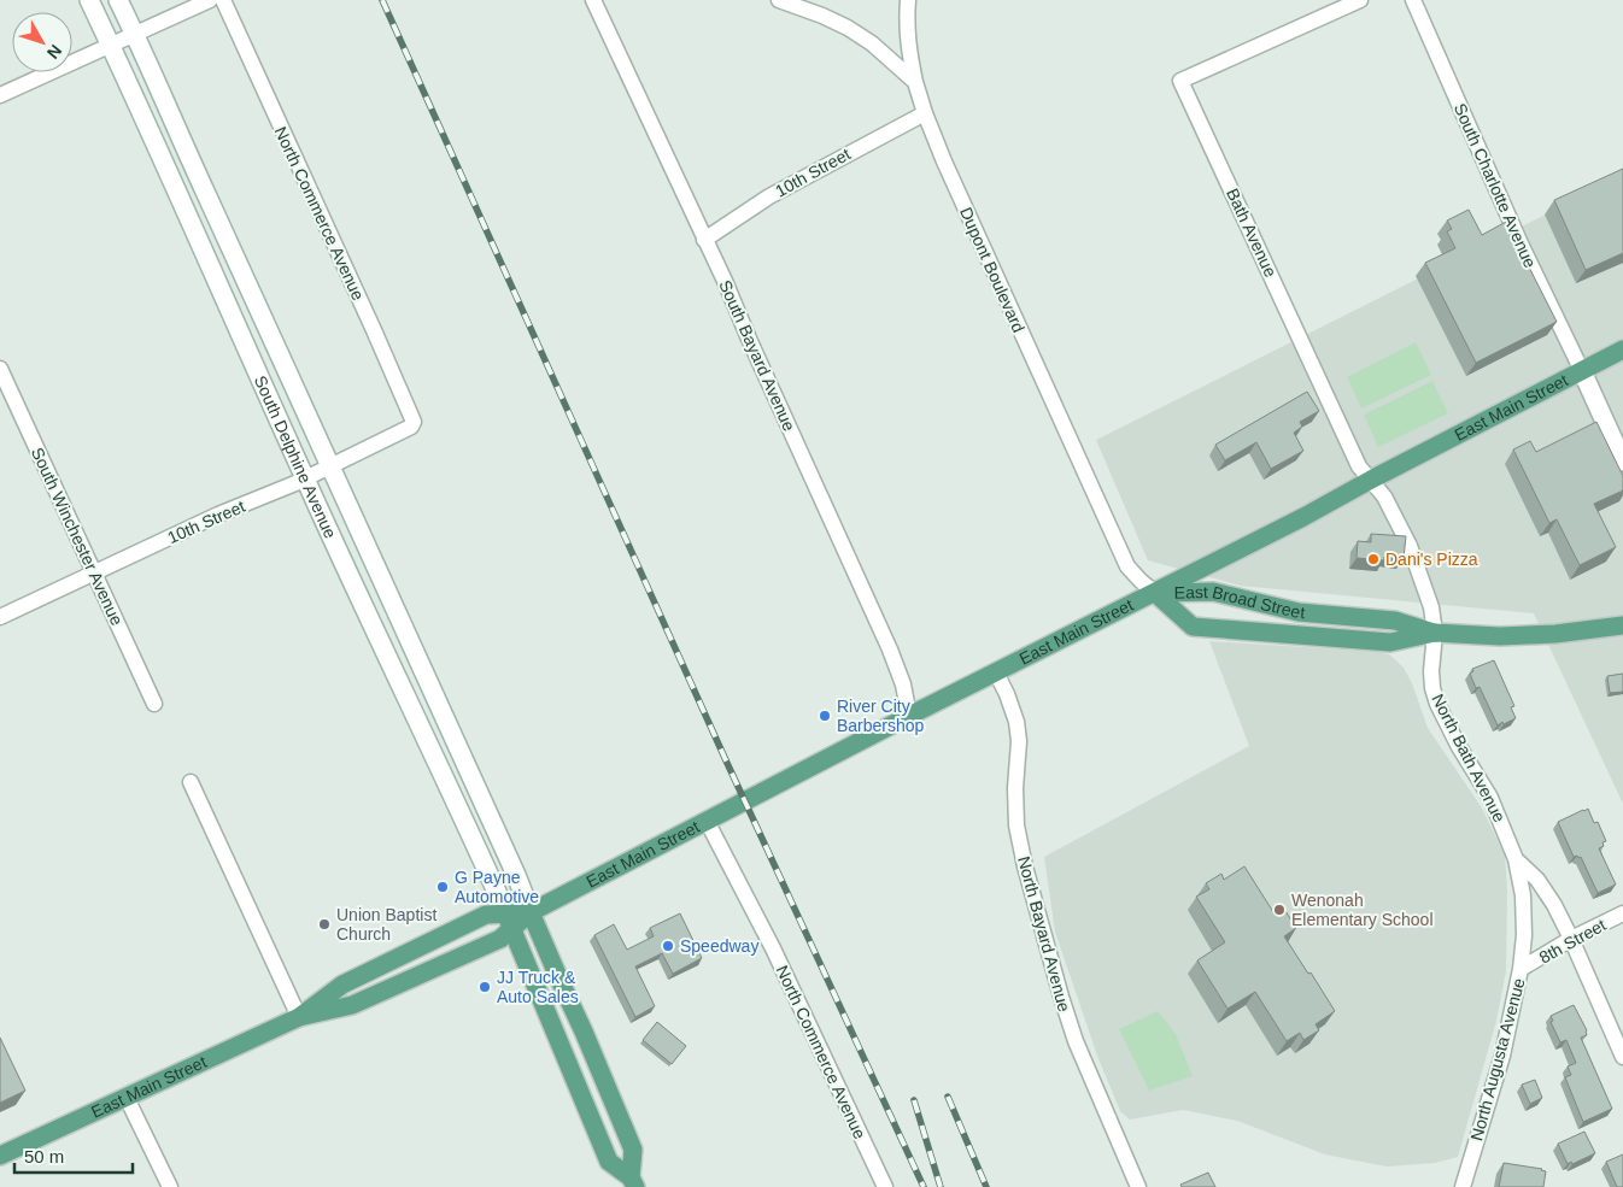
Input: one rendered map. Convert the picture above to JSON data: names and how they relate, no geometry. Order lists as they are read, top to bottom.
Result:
{
  "streets": {
    "main road": ["East Main Street", "South Delphine Avenue", "East Broad Street"],
    "street": [
      "10th Street",
      "South Charlotte Avenue",
      "North Commerce Avenue",
      "Bath Avenue",
      "Dupont Boulevard",
      "South Bayard Avenue",
      "South Winchester Avenue",
      "North Bath Avenue",
      "North Bayard Avenue",
      "8th Street",
      "North Augusta Avenue"
    ]
  },
  "crossings": [
    ["10th Street", "North Commerce Avenue"],
    ["10th Street", "Dupont Boulevard"],
    ["10th Street", "South Bayard Avenue"],
    ["10th Street", "South Delphine Avenue"],
    ["10th Street", "South Winchester Avenue"],
    ["South Charlotte Avenue", "East Main Street"],
    ["North Commerce Avenue", "East Main Street"],
    ["Bath Avenue", "East Main Street"],
    ["Bath Avenue", "North Bath Avenue"],
    ["Dupont Boulevard", "East Main Street"],
    ["Dupont Boulevard", "East Broad Street"],
    ["South Bayard Avenue", "East Main Street"],
    ["East Main Street", "South Delphine Avenue"],
    ["East Main Street", "East Broad Street"],
    ["East Main Street", "North Bath Avenue"],
    ["East Main Street", "North Bayard Avenue"],
    ["East Broad Street", "North Bath Avenue"],
    ["North Bath Avenue", "8th Street"],
    ["North Bath Avenue", "North Augusta Avenue"],
    ["8th Street", "North Augusta Avenue"]
  ],
  "places": [
    "Dani's Pizza",
    "River City Barbershop",
    "G Payne Automotive",
    "Wenonah Elementary School",
    "Union Baptist Church",
    "Speedway",
    "JJ Truck & Auto Sales"
  ],
  "scale_bar": "50 m",
  "north": "bottom right"
}
